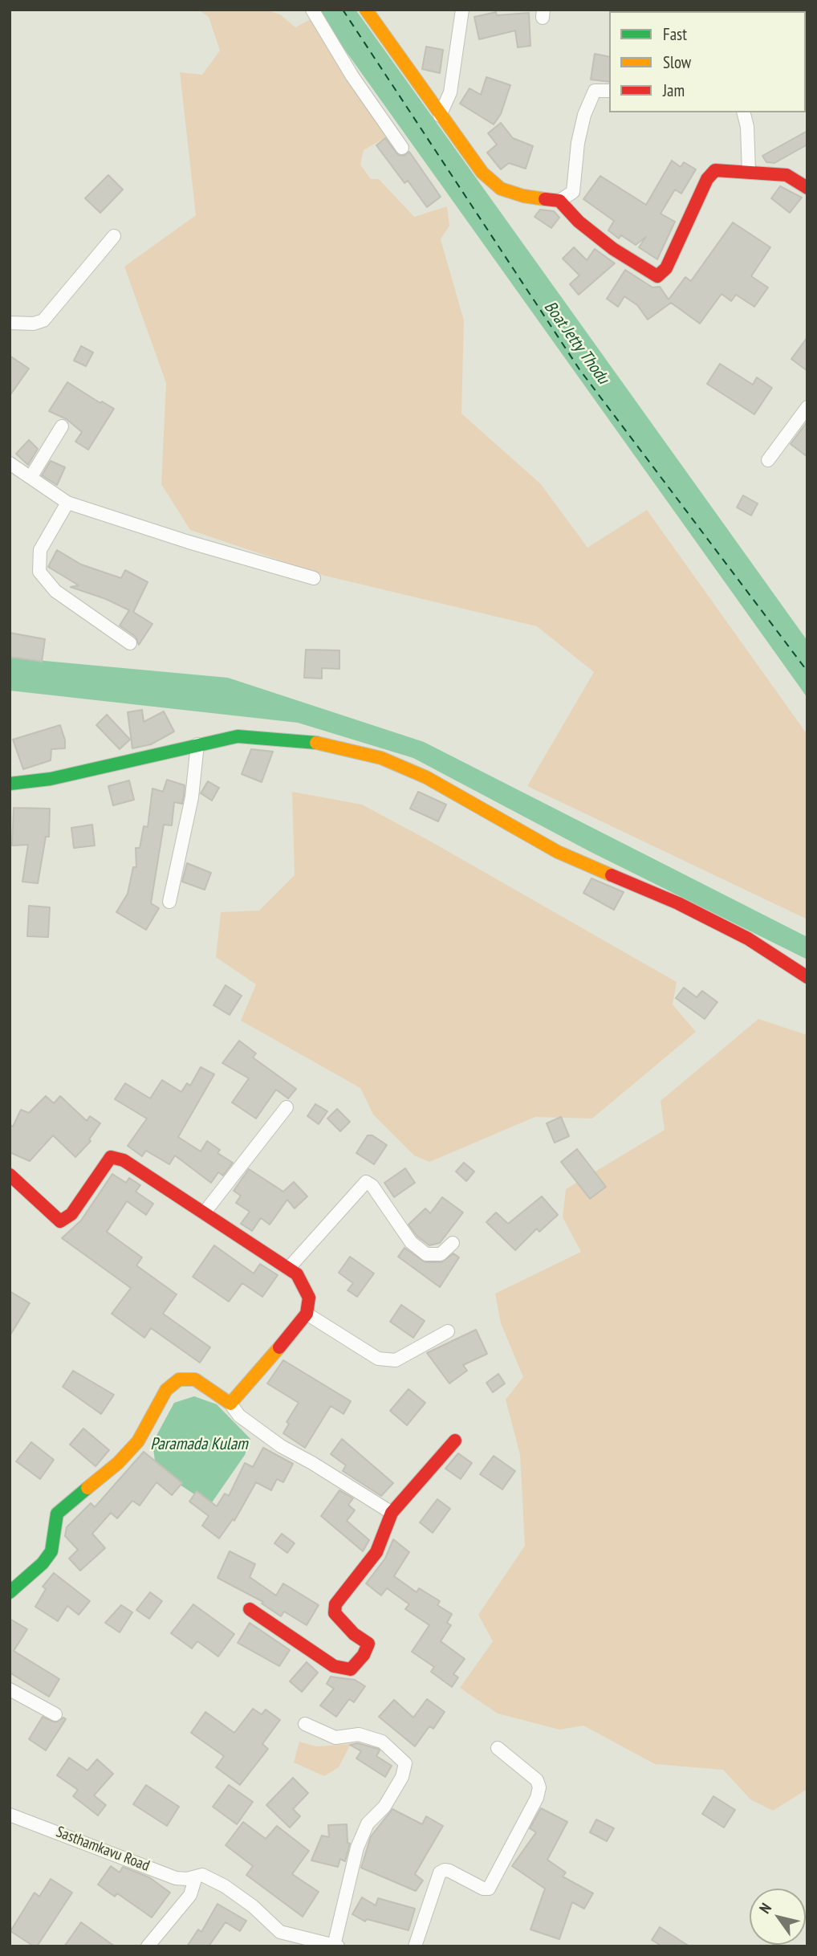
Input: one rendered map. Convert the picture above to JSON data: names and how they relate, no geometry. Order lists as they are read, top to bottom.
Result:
{
  "streets": {
    "street": ["Sasthamkavu Road"]
  },
  "water": ["Boat Jetty Thodu", "Paramada Kulam"],
  "legend": ["Fast", "Slow", "Jam"],
  "north": "top left"
}
